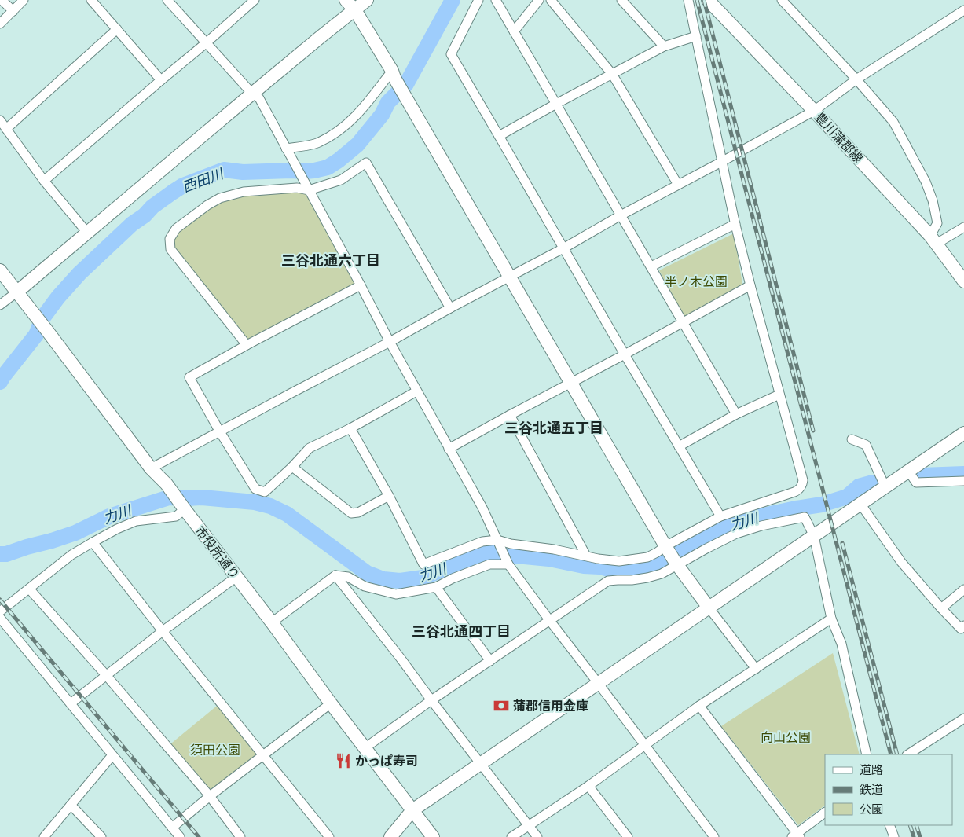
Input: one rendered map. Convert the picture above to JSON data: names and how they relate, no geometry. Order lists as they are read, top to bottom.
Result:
{
  "streets": {
    "street": ["豊川蒲郡線", "市役所通り"]
  },
  "districts": ["三谷北通六丁目", "三谷北通五丁目", "三谷北通四丁目"],
  "water": ["西田川", "力川"],
  "parks": ["半ノ木公園", "向山公園", "須田公園"],
  "places": {
    "bank": ["蒲郡信用金庫"],
    "restaurant": ["かっぱ寿司"]
  },
  "legend": ["道路", "鉄道", "公園"]
}
